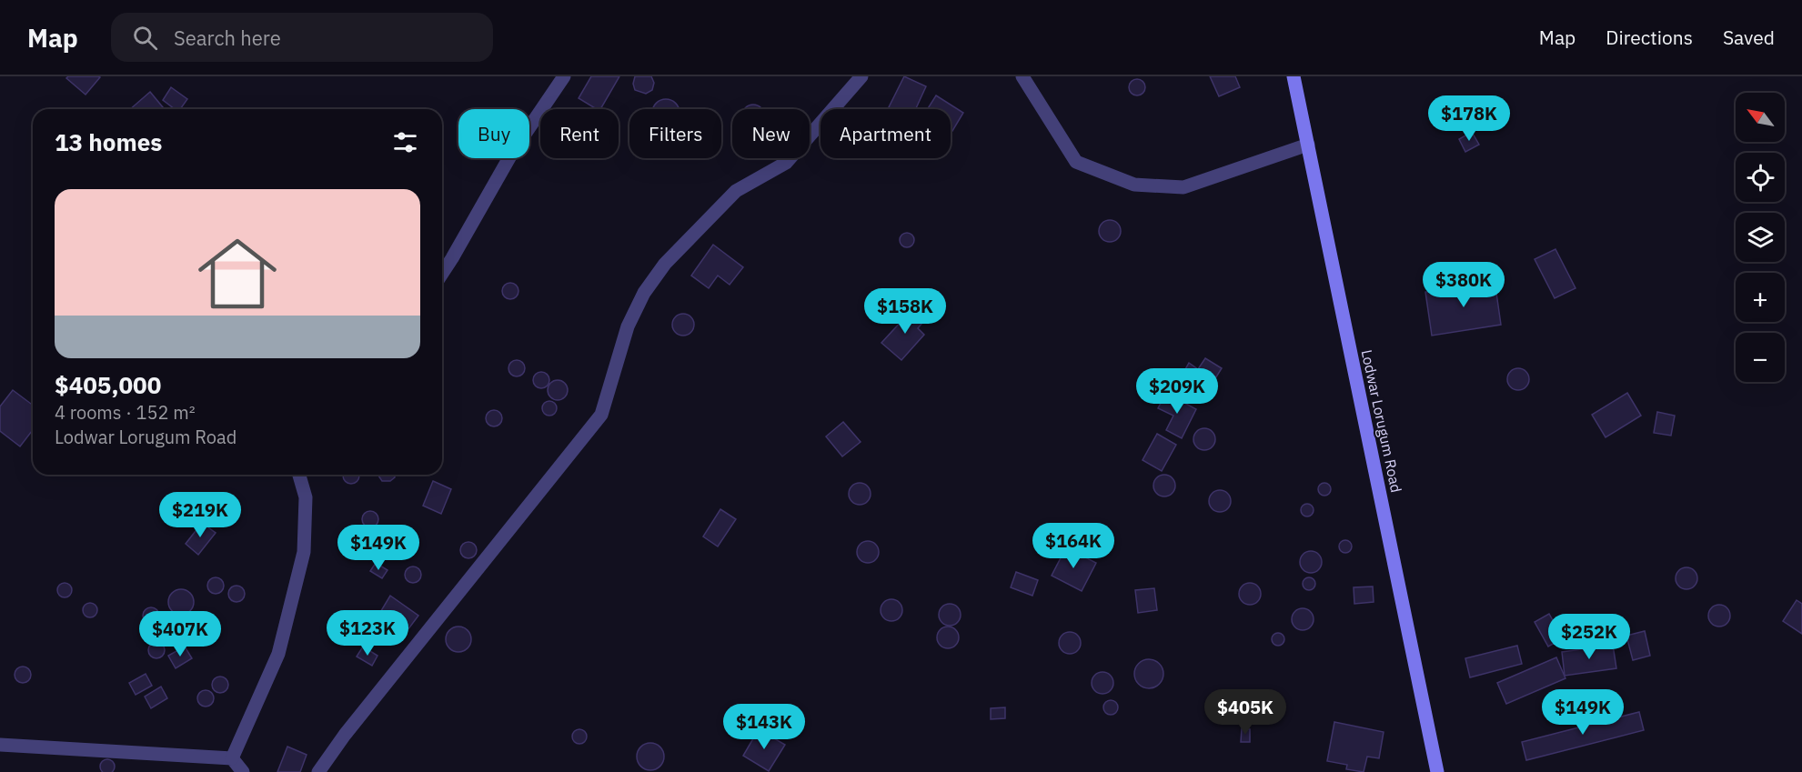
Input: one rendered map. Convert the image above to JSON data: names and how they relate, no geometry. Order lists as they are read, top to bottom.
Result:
{
  "streets": {
    "main road": ["Lodwar Lorugum Road"]
  },
  "north": "top left",
  "page": {
    "header": "Map",
    "search": "Search here",
    "nav": ["Map", "Directions", "Saved"],
    "map_buttons": ["+", "−"],
    "price": [
      "$178K",
      "$380K",
      "$158K",
      "$209K",
      "$219K",
      "$164K",
      "$149K",
      "$123K",
      "$407K",
      "$252K",
      "$405K",
      "$149K",
      "$143K"
    ],
    "chip": [
      "Buy",
      "Rent",
      "Filters",
      "New",
      "Apartment"
    ],
    "heading": "13 homes",
    "list": [
      {
        "name": "$405,000",
        "note": "4 rooms · 152 m² · Lodwar Lorugum Road"
      }
    ]
  }
}
